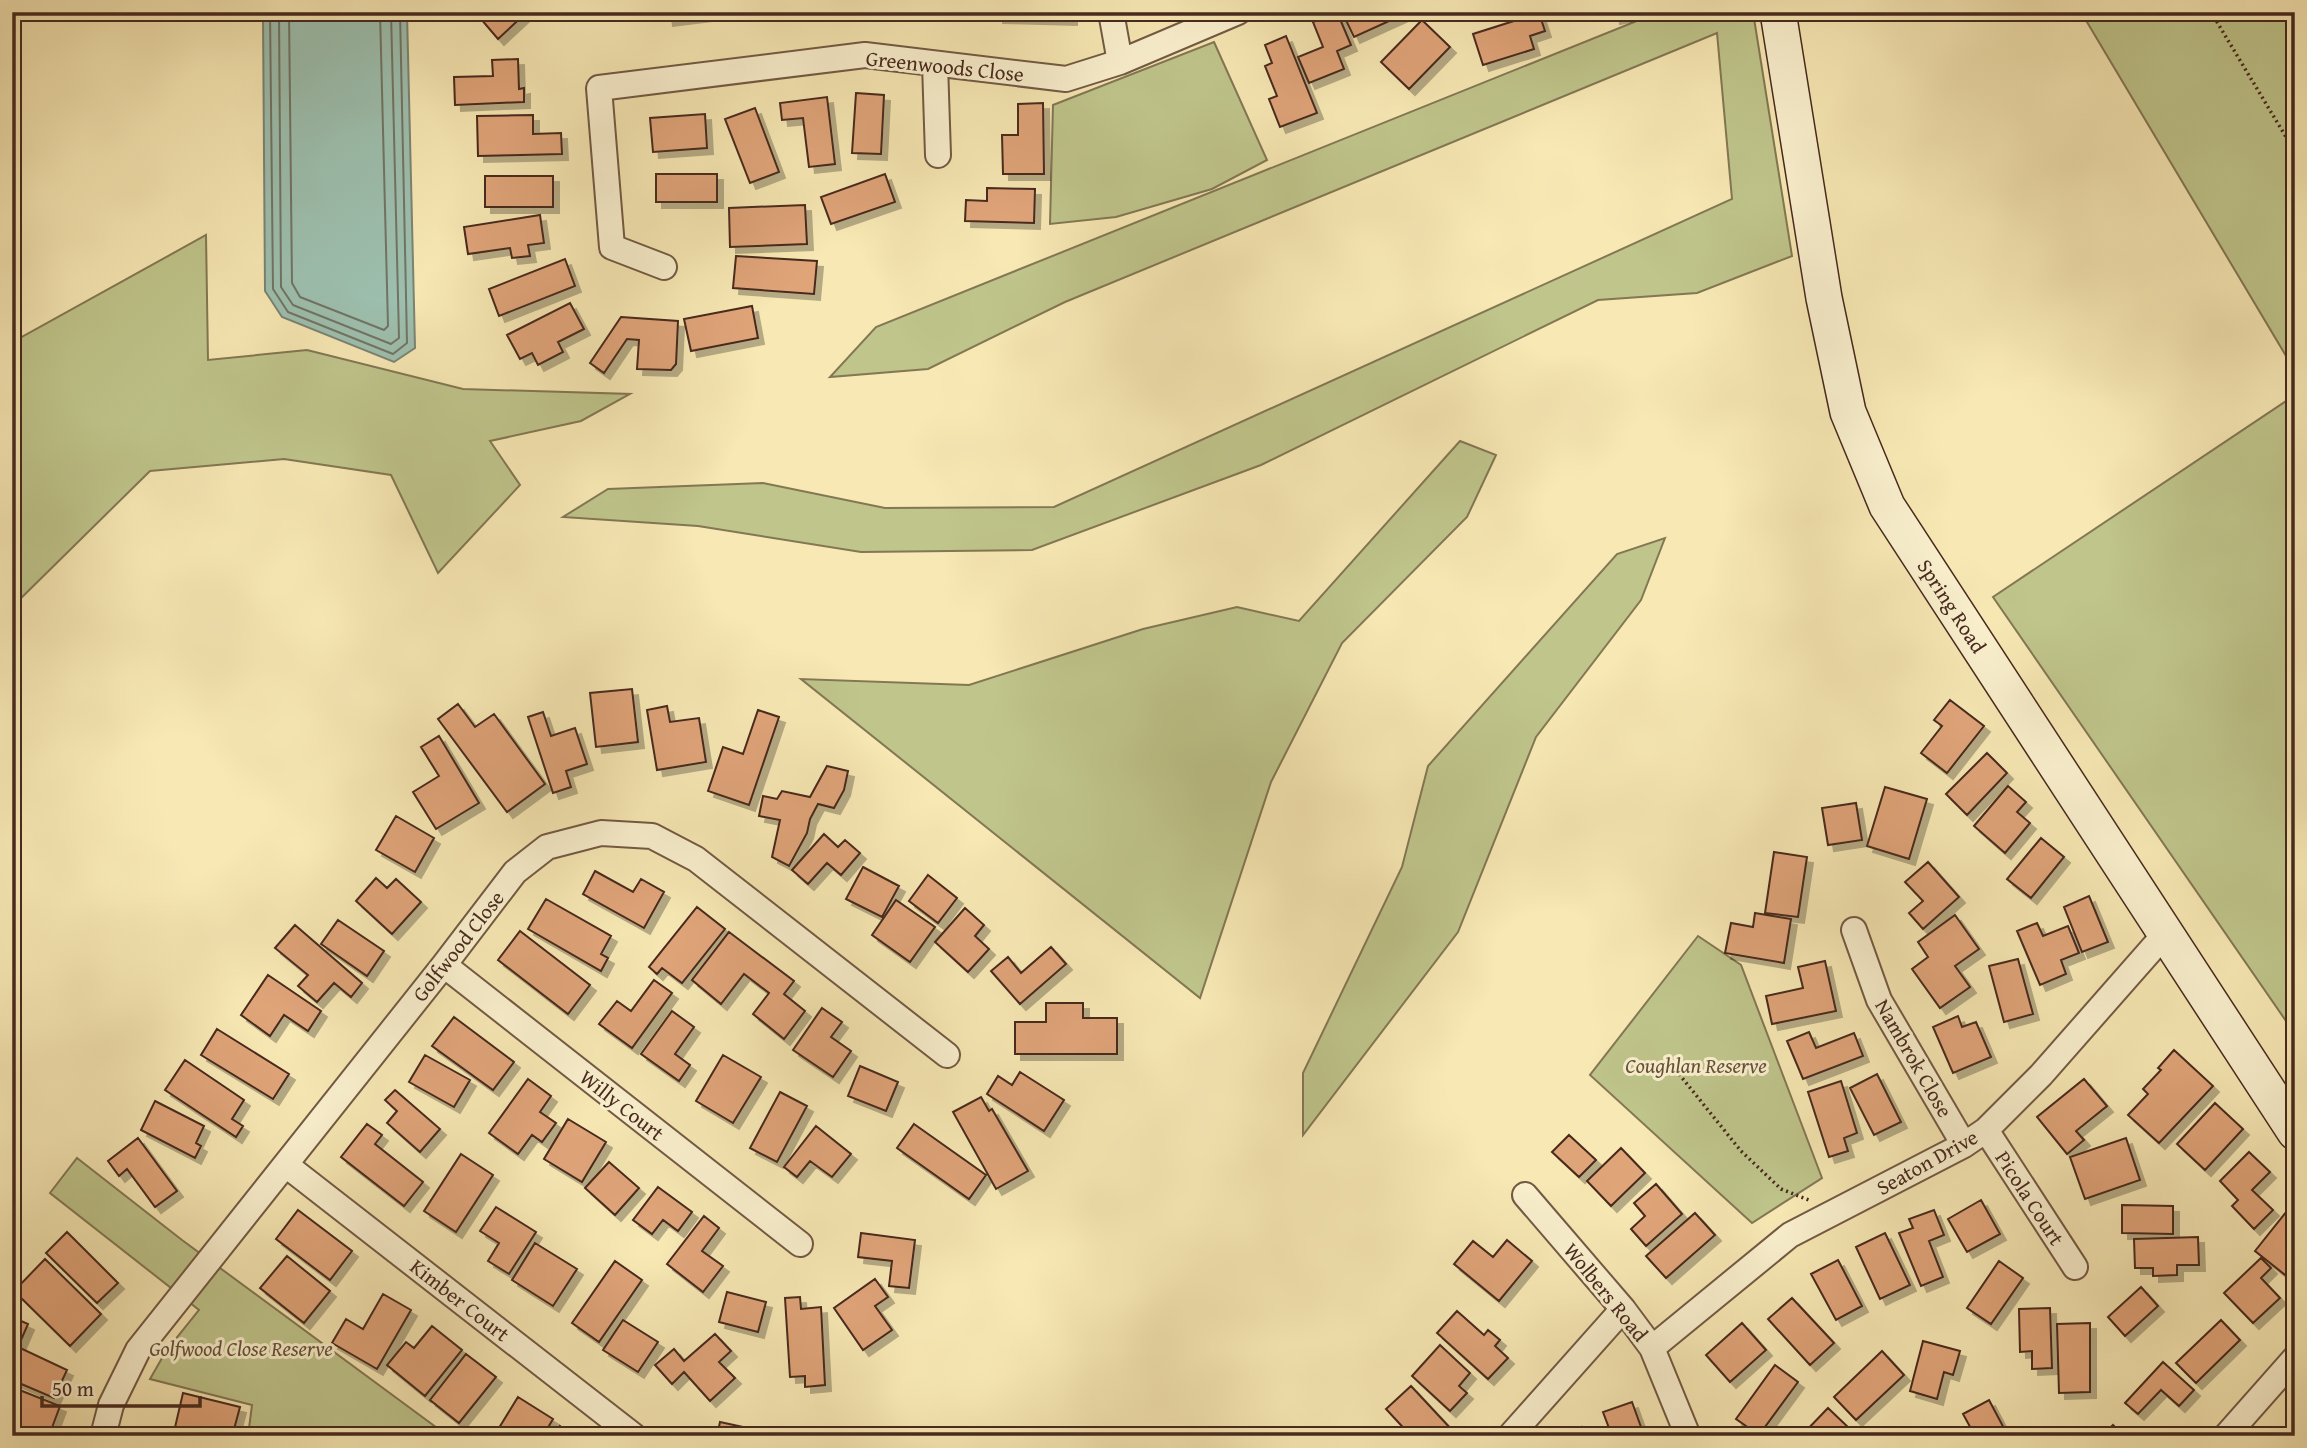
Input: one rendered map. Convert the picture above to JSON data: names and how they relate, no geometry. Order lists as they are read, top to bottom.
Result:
{
  "streets": {
    "main road": ["Spring Road"],
    "street": [
      "Greenwoods Close",
      "Golfwood Close",
      "Nambrok Close",
      "Willy Court",
      "Seaton Drive",
      "Picola Court",
      "Wolbers Road",
      "Kimber Court"
    ]
  },
  "crossings": [
    ["Spring Road", "Seaton Drive"],
    ["Golfwood Close", "Willy Court"],
    ["Golfwood Close", "Kimber Court"],
    ["Nambrok Close", "Seaton Drive"],
    ["Seaton Drive", "Picola Court"],
    ["Seaton Drive", "Wolbers Road"]
  ],
  "parks": ["Coughlan Reserve", "Golfwood Close Reserve"],
  "scale_bar": "50 m"
}
